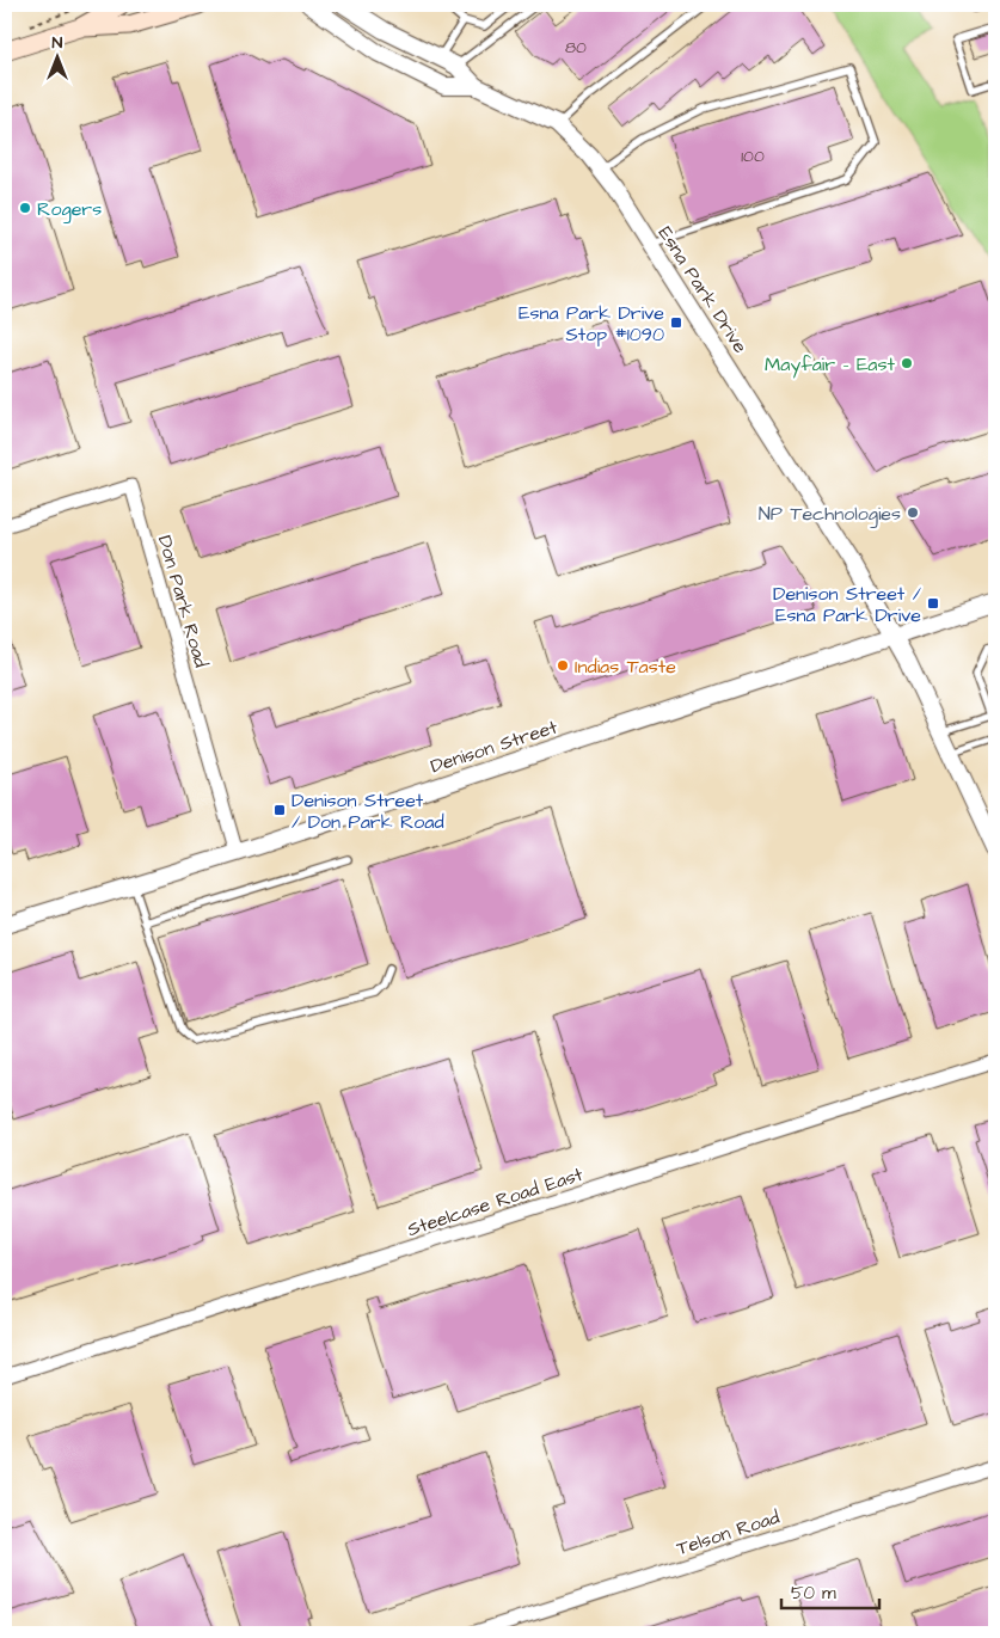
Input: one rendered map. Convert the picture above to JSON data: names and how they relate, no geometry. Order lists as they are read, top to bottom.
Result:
{
  "streets": {
    "street": [
      "Esna Park Drive",
      "Don Park Road",
      "Denison Street",
      "Steelcase Road East",
      "Telson Road"
    ]
  },
  "crossings": [
    ["Esna Park Drive", "Denison Street"],
    ["Don Park Road", "Denison Street"]
  ],
  "places": {
    "other": [
      "Rogers",
      "Mayfair - East",
      "NP Technologies",
      "Indias Taste"
    ],
    "transit": ["Esna Park Drive Stop #1090", "Denison Street / Esna Park Drive", "Denison Street / Don Park Road"]
  },
  "house_numbers": ["80", "100"],
  "scale_bar": "50 m",
  "north": "top"
}
